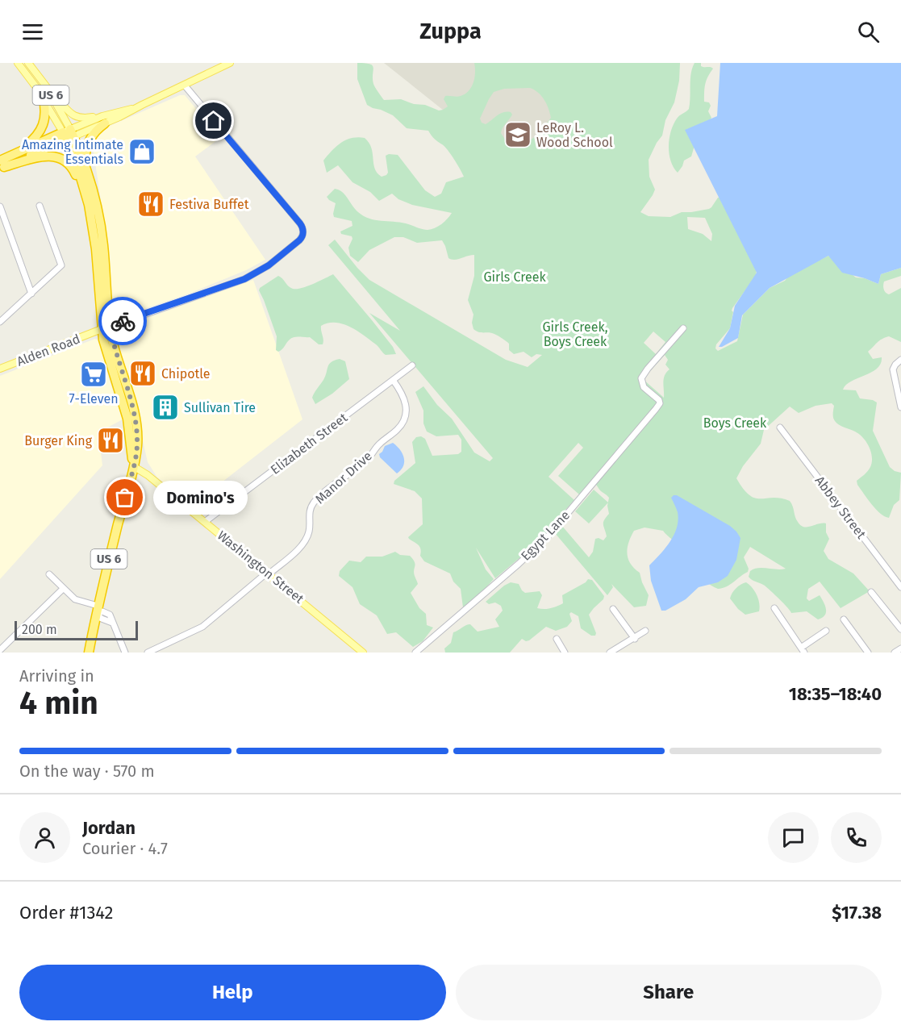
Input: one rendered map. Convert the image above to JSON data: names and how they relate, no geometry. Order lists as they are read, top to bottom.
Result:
{
  "streets": {
    "highway": ["US 6"],
    "main road": ["Alden Road", "Washington Street"],
    "street": [
      "Elizabeth Street",
      "Manor Drive",
      "Abbey Street",
      "Egypt Lane"
    ]
  },
  "crossings": [
    ["US 6", "Alden Road"],
    ["US 6", "Washington Street"],
    ["Elizabeth Street", "Manor Drive"],
    ["Elizabeth Street", "Washington Street"],
    ["Manor Drive", "Washington Street"]
  ],
  "parks": ["Girls Creek", "Girls Creek, Boys Creek", "Boys Creek"],
  "places": {
    "school or university": ["LeRoy L. Wood School"],
    "shop": ["Amazing Intimate Essentials"],
    "restaurant": ["Festiva Buffet", "Chipotle", "Burger King"],
    "supermarket": ["7-Eleven"],
    "building": ["Sullivan Tire"],
    "other": ["Domino's"]
  },
  "scale_bar": "200 m",
  "page": {
    "header": "Zuppa",
    "bubble": "Domino's",
    "scale": "200 m",
    "heading": ["4 min", "Arriving in", "18:35–18:40"],
    "panel": [
      "Jordan",
      "Courier · 4.7",
      "Order #1342",
      "$17.38"
    ],
    "bar": "On the way · 570 m",
    "buttons": ["Help", "Share"]
  }
}
